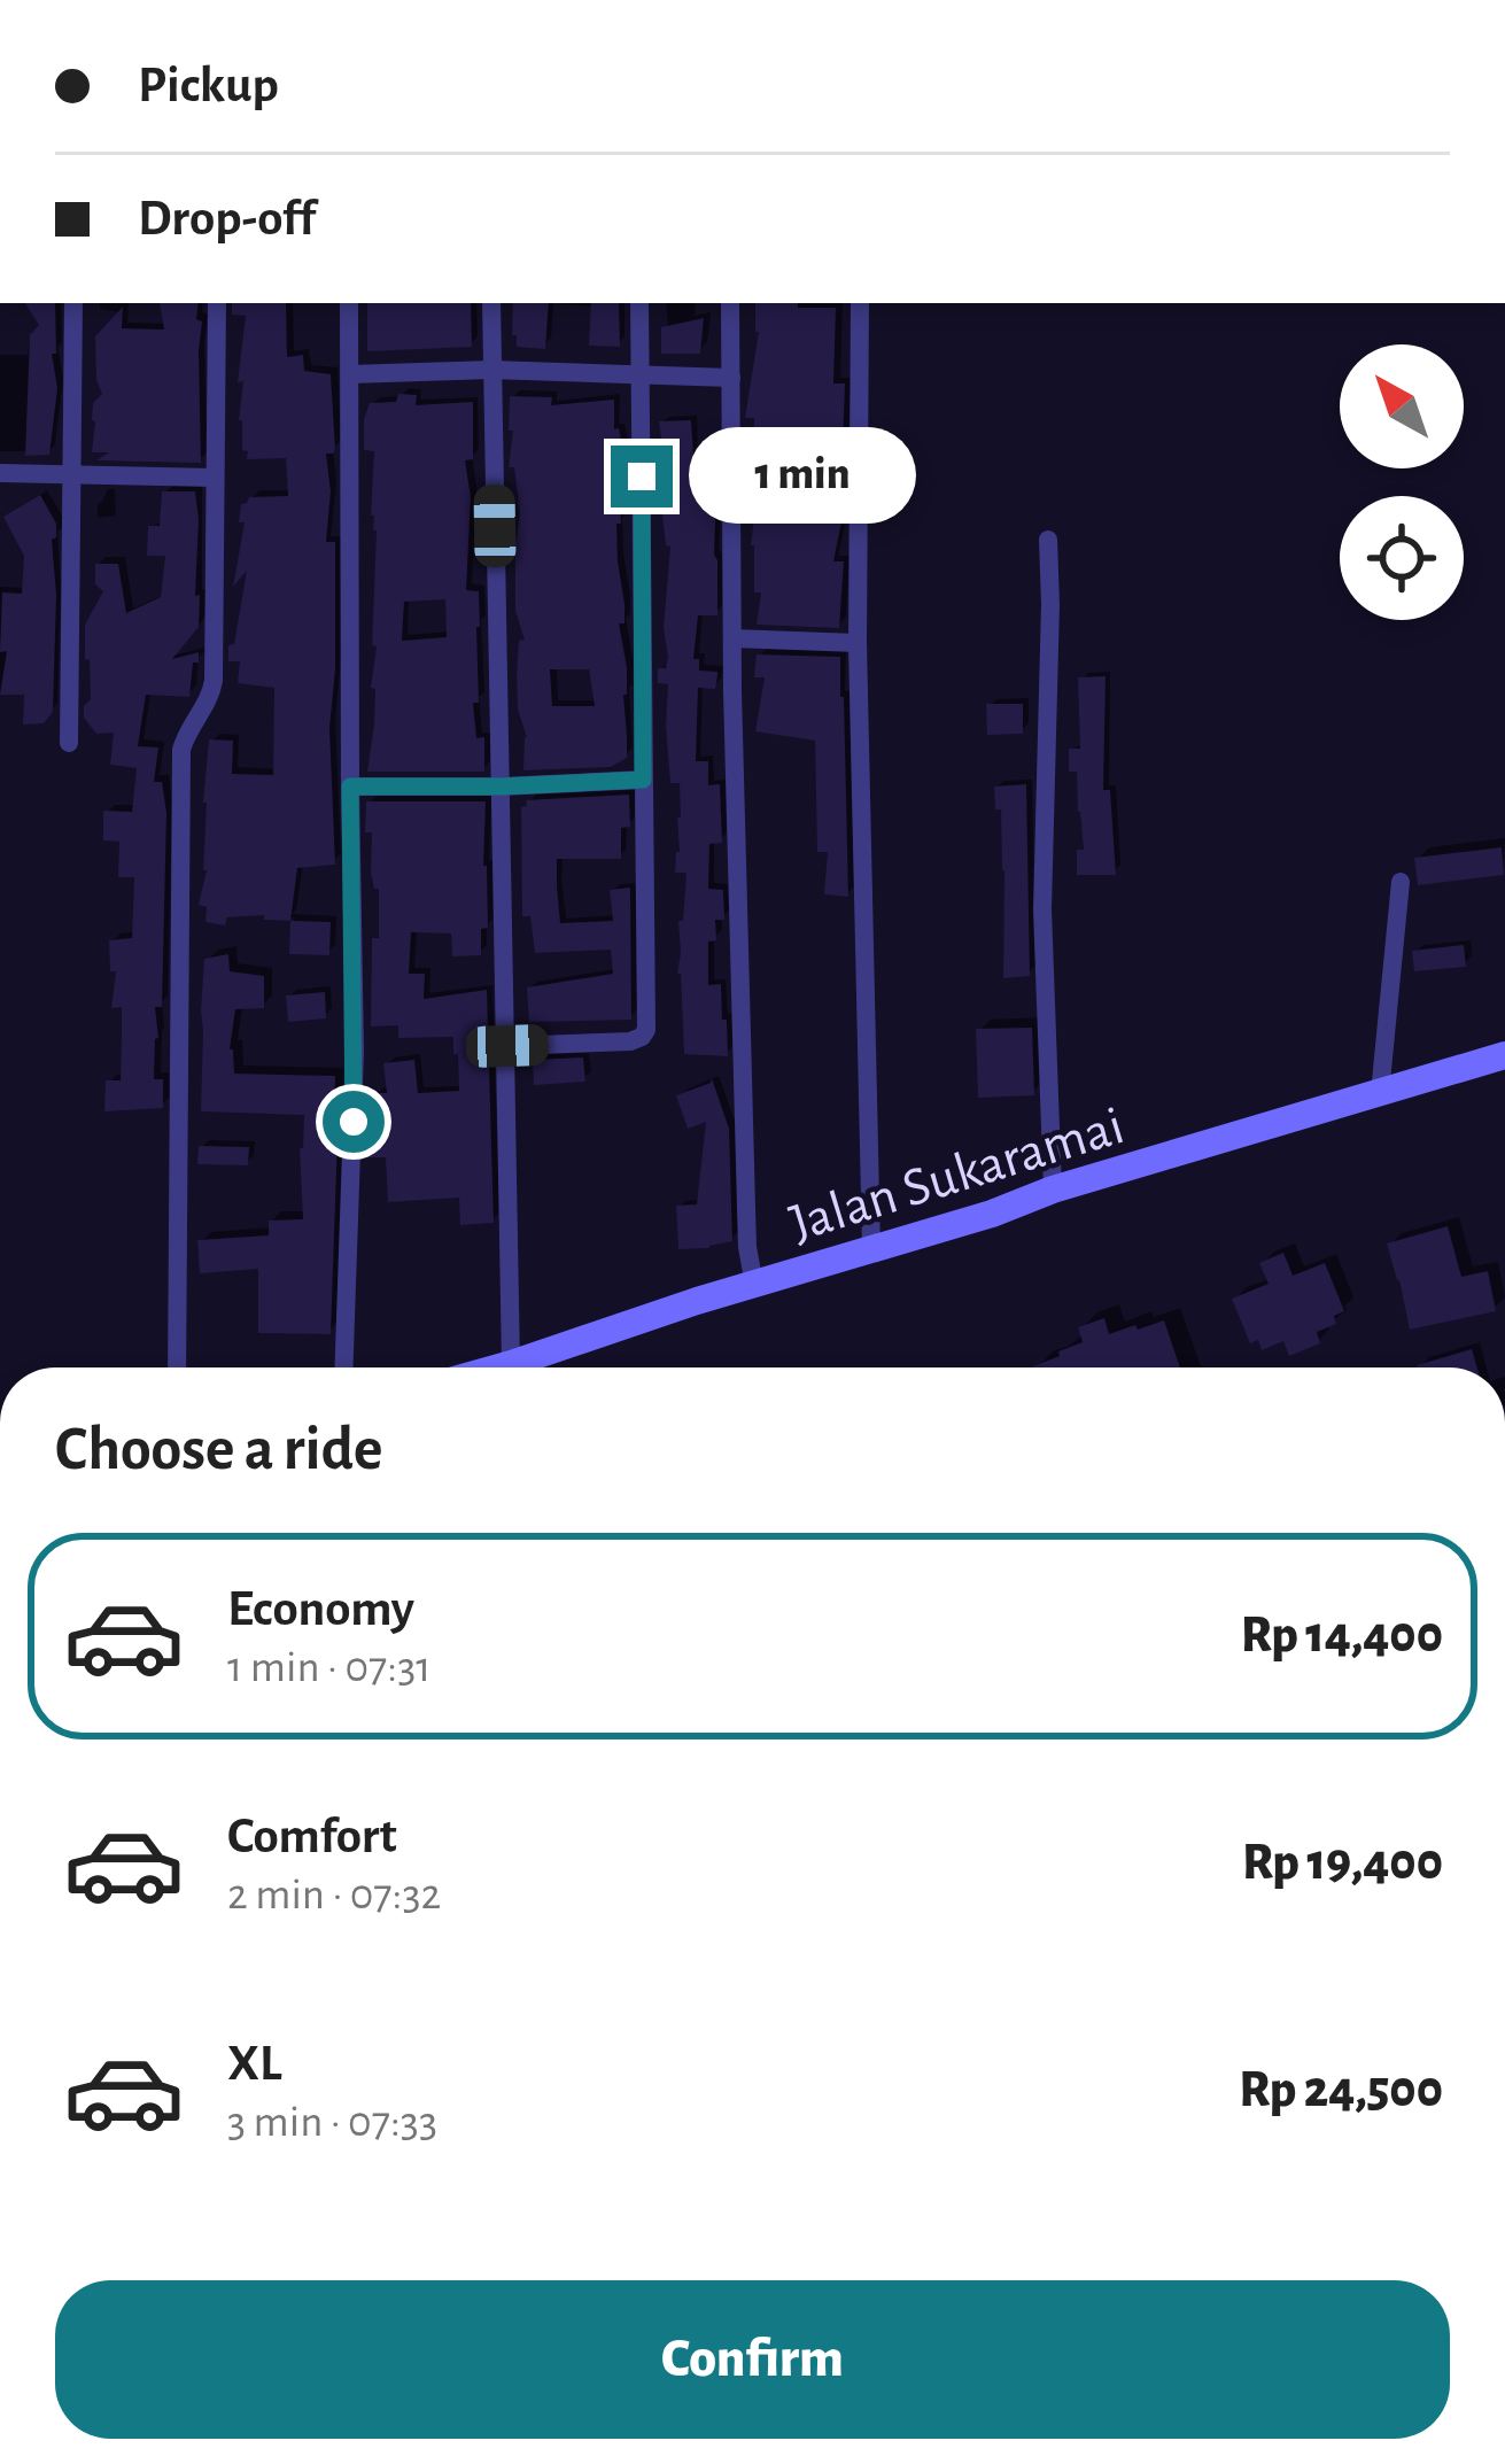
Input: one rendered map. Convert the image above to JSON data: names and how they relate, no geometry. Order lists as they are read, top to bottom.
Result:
{
  "streets": {
    "street": ["Jalan Sukaramai"]
  },
  "north": "top left",
  "page": {
    "banner": ["Pickup", "Drop-off"],
    "bubble": "1 min",
    "heading": "Choose a ride",
    "list": [
      {
        "name": "Economy",
        "note": "1 min · 07:31",
        "value": "Rp 14,400"
      },
      {
        "name": "Comfort",
        "note": "2 min · 07:32",
        "value": "Rp 19,400"
      },
      {
        "name": "XL",
        "note": "3 min · 07:33",
        "value": "Rp 24,500"
      }
    ],
    "buttons": "Confirm"
  }
}
